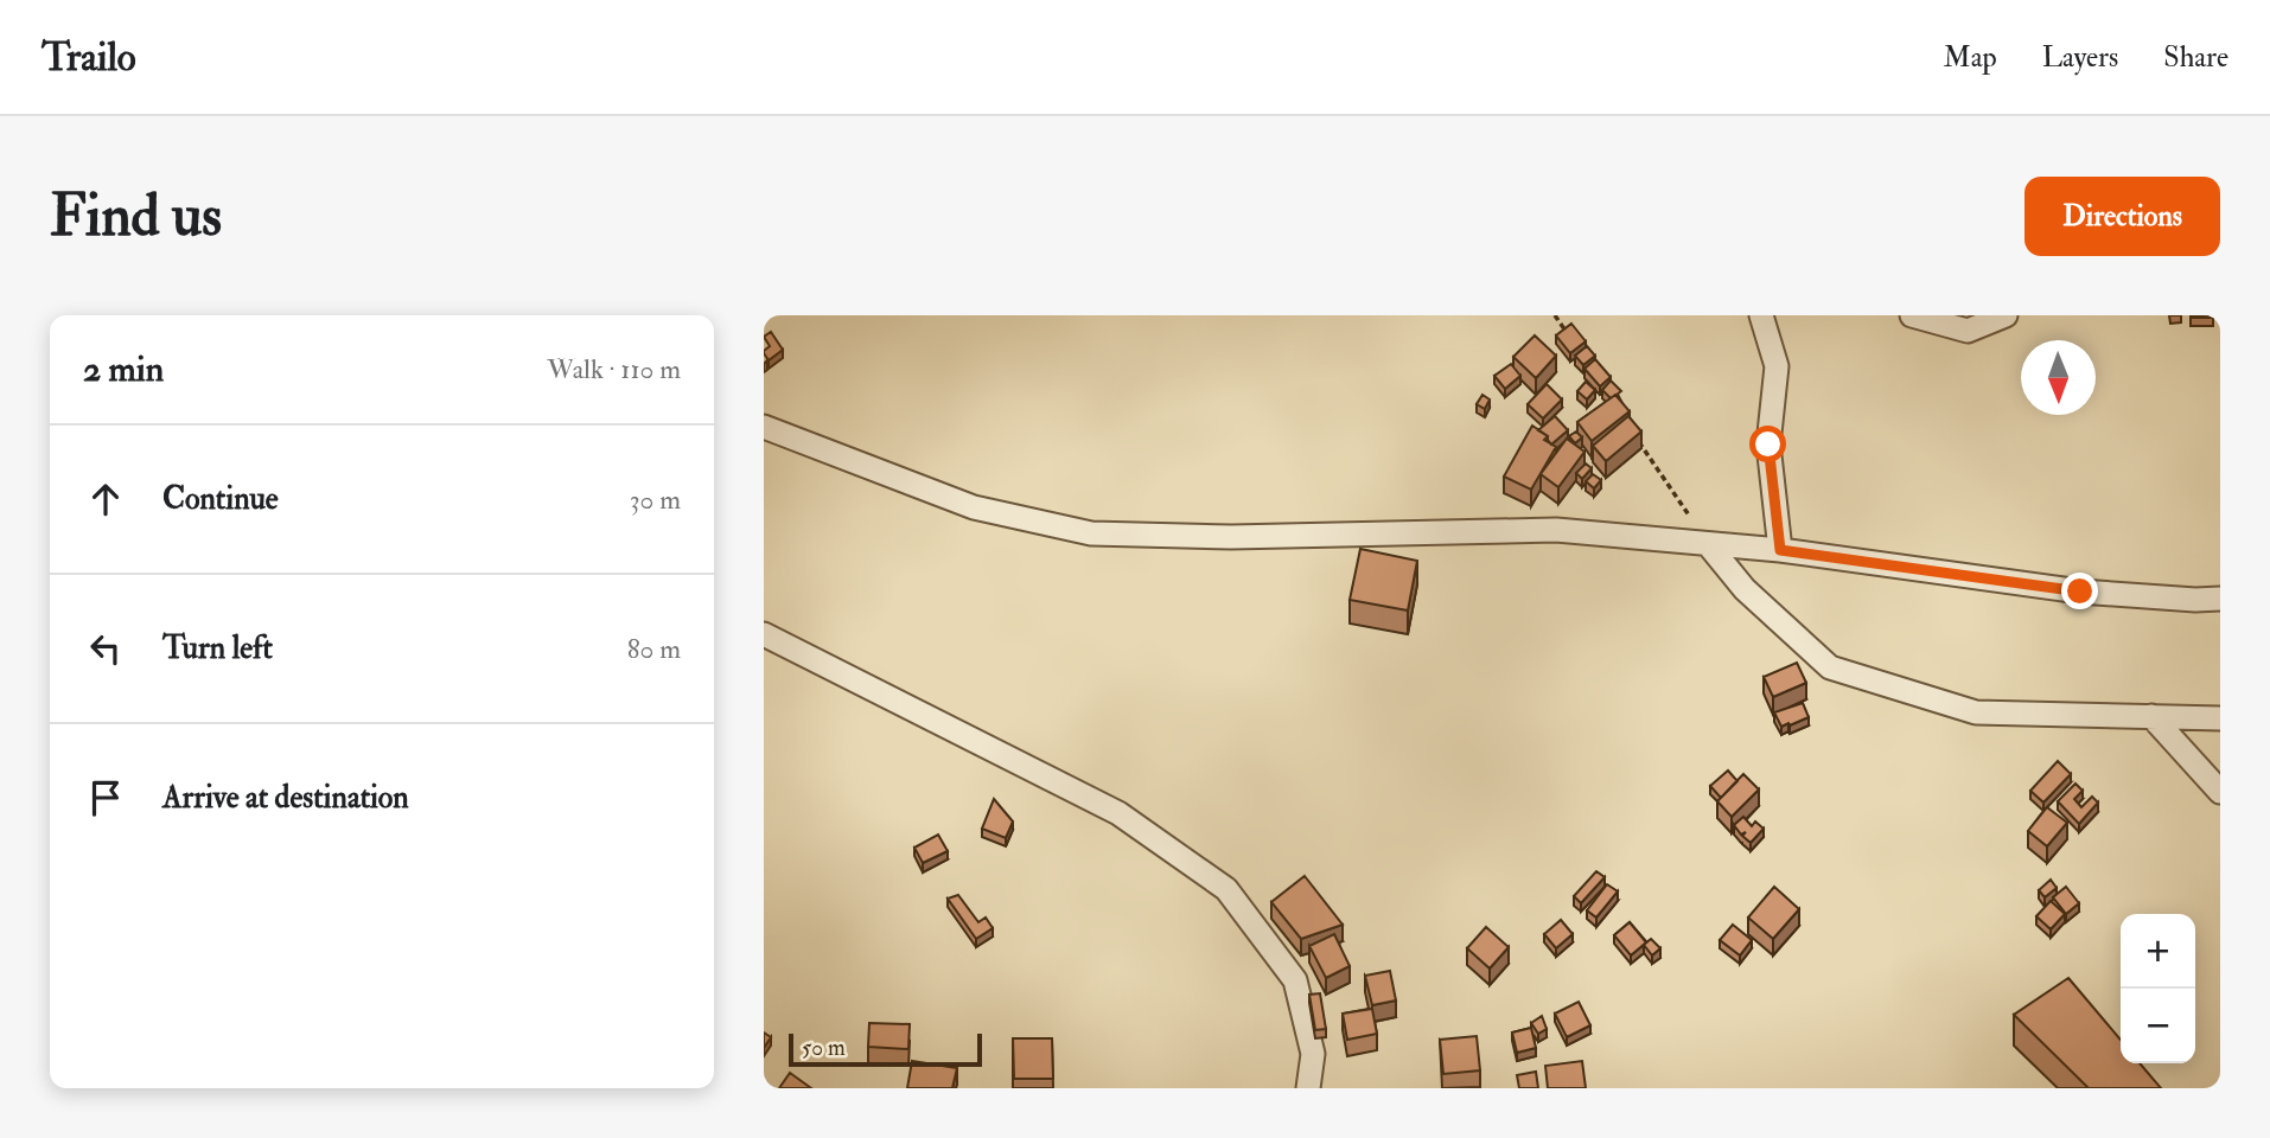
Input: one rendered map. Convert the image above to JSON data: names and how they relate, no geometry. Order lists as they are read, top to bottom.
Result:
{
  "scale_bar": "50 m",
  "north": "bottom",
  "page": {
    "header": "Trailo",
    "nav": ["Map", "Layers", "Share"],
    "buttons": "Directions",
    "title": "Find us",
    "heading": ["2 min", "Walk · 110 m"],
    "list": [
      ["Continue", "30 m"],
      ["Turn left", "80 m"],
      "Arrive at destination"
    ],
    "map_buttons": ["+", "−"],
    "scale": "50 m"
  }
}
